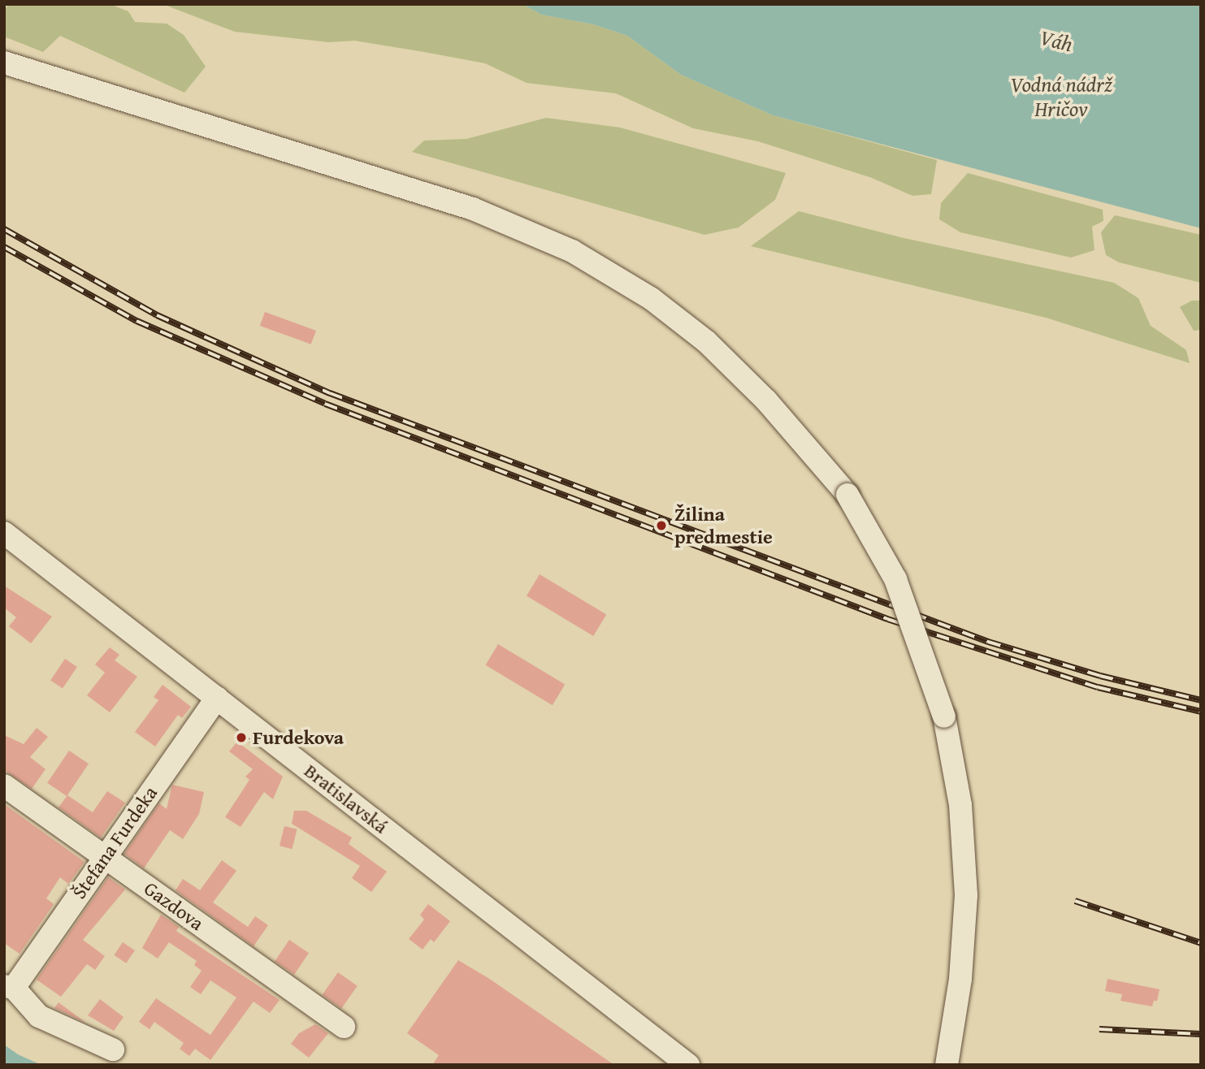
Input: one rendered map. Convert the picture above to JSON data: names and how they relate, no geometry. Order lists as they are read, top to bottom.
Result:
{
  "streets": {
    "street": ["Bratislavská", "Štefana Furdeka", "Gazdova"]
  },
  "crossings": [
    ["Bratislavská", "Štefana Furdeka"],
    ["Štefana Furdeka", "Gazdova"]
  ],
  "water": ["Váh", "Vodná nádrž Hričov"],
  "places": ["Žilina predmestie", "Furdekova"]
}
